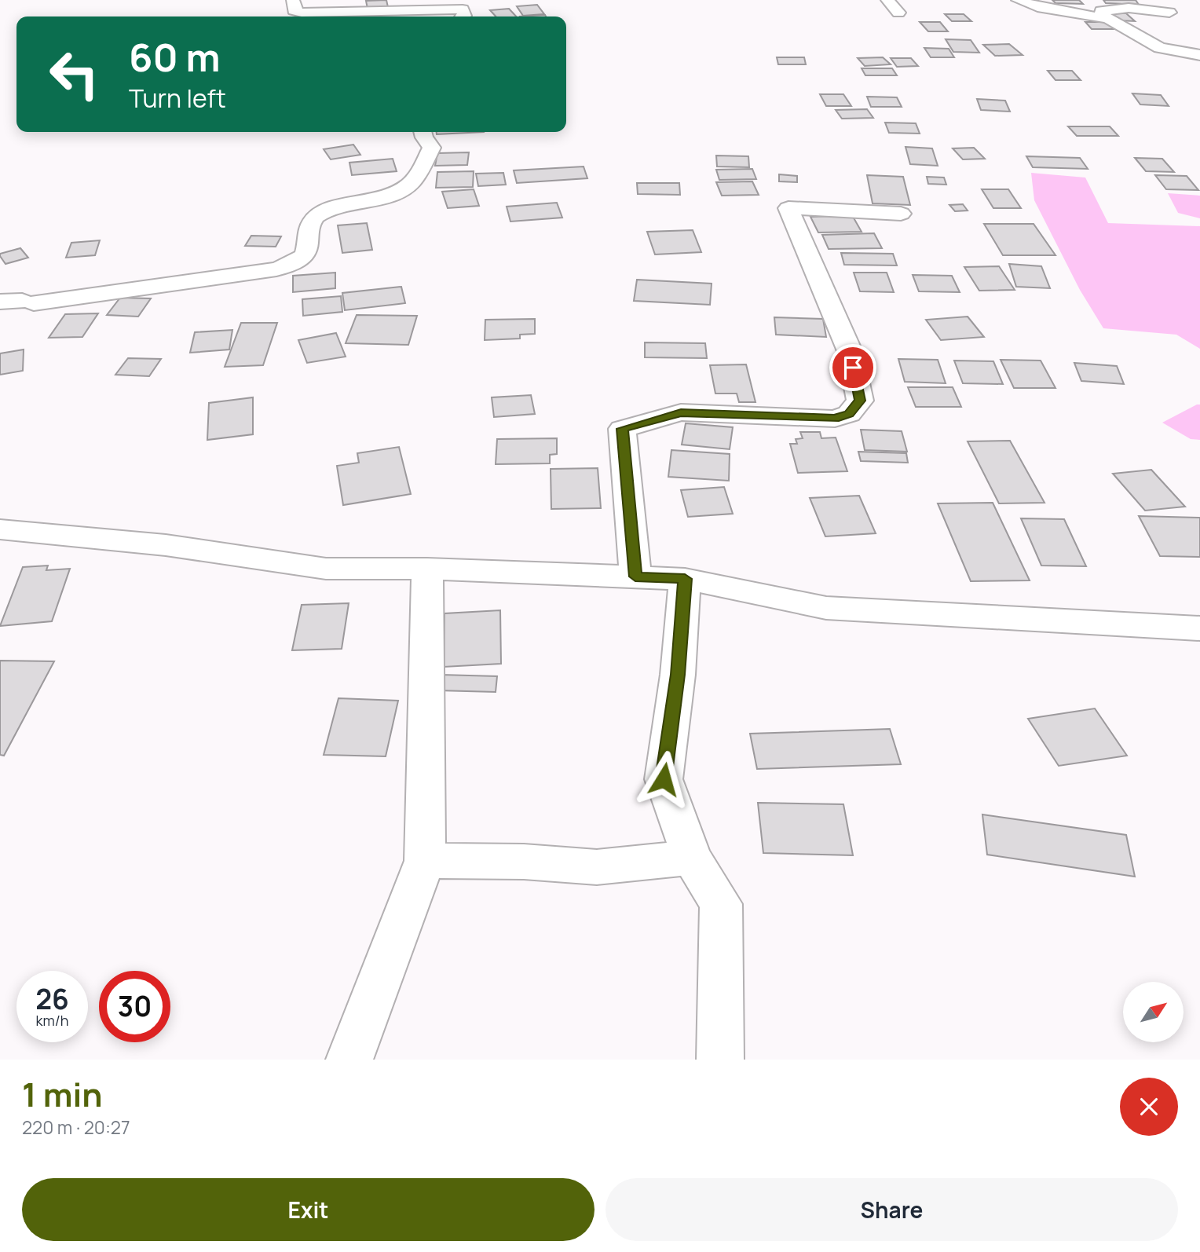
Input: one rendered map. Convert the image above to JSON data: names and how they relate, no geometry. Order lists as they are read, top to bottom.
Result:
{
  "north": "top right",
  "page": {
    "turn": ["60 m", "Turn left"],
    "speed": "26 km/h",
    "limit": "30",
    "heading": ["1 min", "220 m · 20:27"],
    "buttons": ["Exit", "Share"]
  }
}
